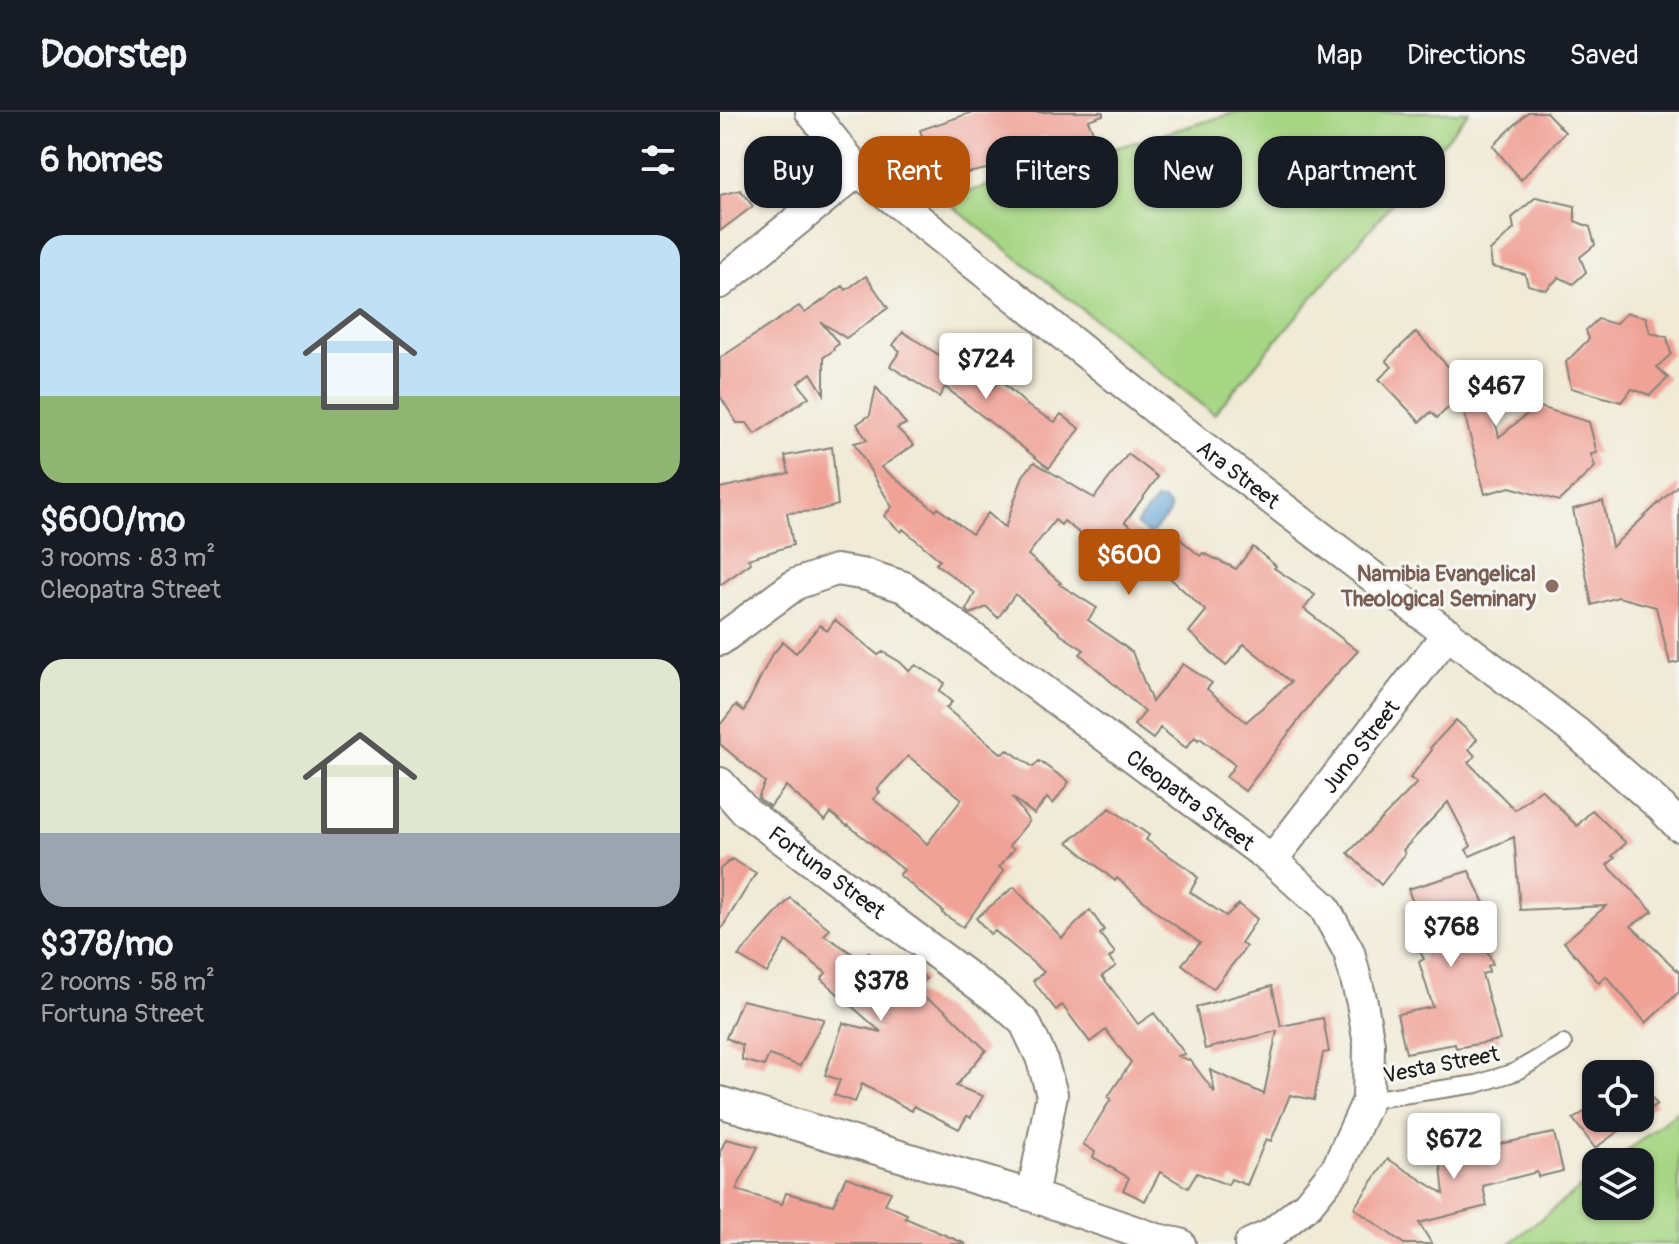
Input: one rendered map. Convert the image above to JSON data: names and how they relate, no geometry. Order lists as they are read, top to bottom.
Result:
{
  "streets": {
    "street": [
      "Ara Street",
      "Juno Street",
      "Cleopatra Street",
      "Fortuna Street"
    ],
    "lane": ["Vesta Street"]
  },
  "crossings": [
    ["Ara Street", "Juno Street"],
    ["Juno Street", "Cleopatra Street"],
    ["Cleopatra Street", "Vesta Street"]
  ],
  "places": ["Namibia Evangelical Theological Seminary"],
  "page": {
    "header": "Doorstep",
    "nav": ["Map", "Directions", "Saved"],
    "heading": "6 homes",
    "chip": [
      "Buy",
      "Rent",
      "Filters",
      "New",
      "Apartment"
    ],
    "list": [
      {
        "name": "$600/mo",
        "note": "3 rooms · 83 m² · Cleopatra Street"
      },
      {
        "name": "$378/mo",
        "note": "2 rooms · 58 m² · Fortuna Street"
      }
    ],
    "price": [
      "$724",
      "$467",
      "$600",
      "$768",
      "$378",
      "$672"
    ]
  }
}
